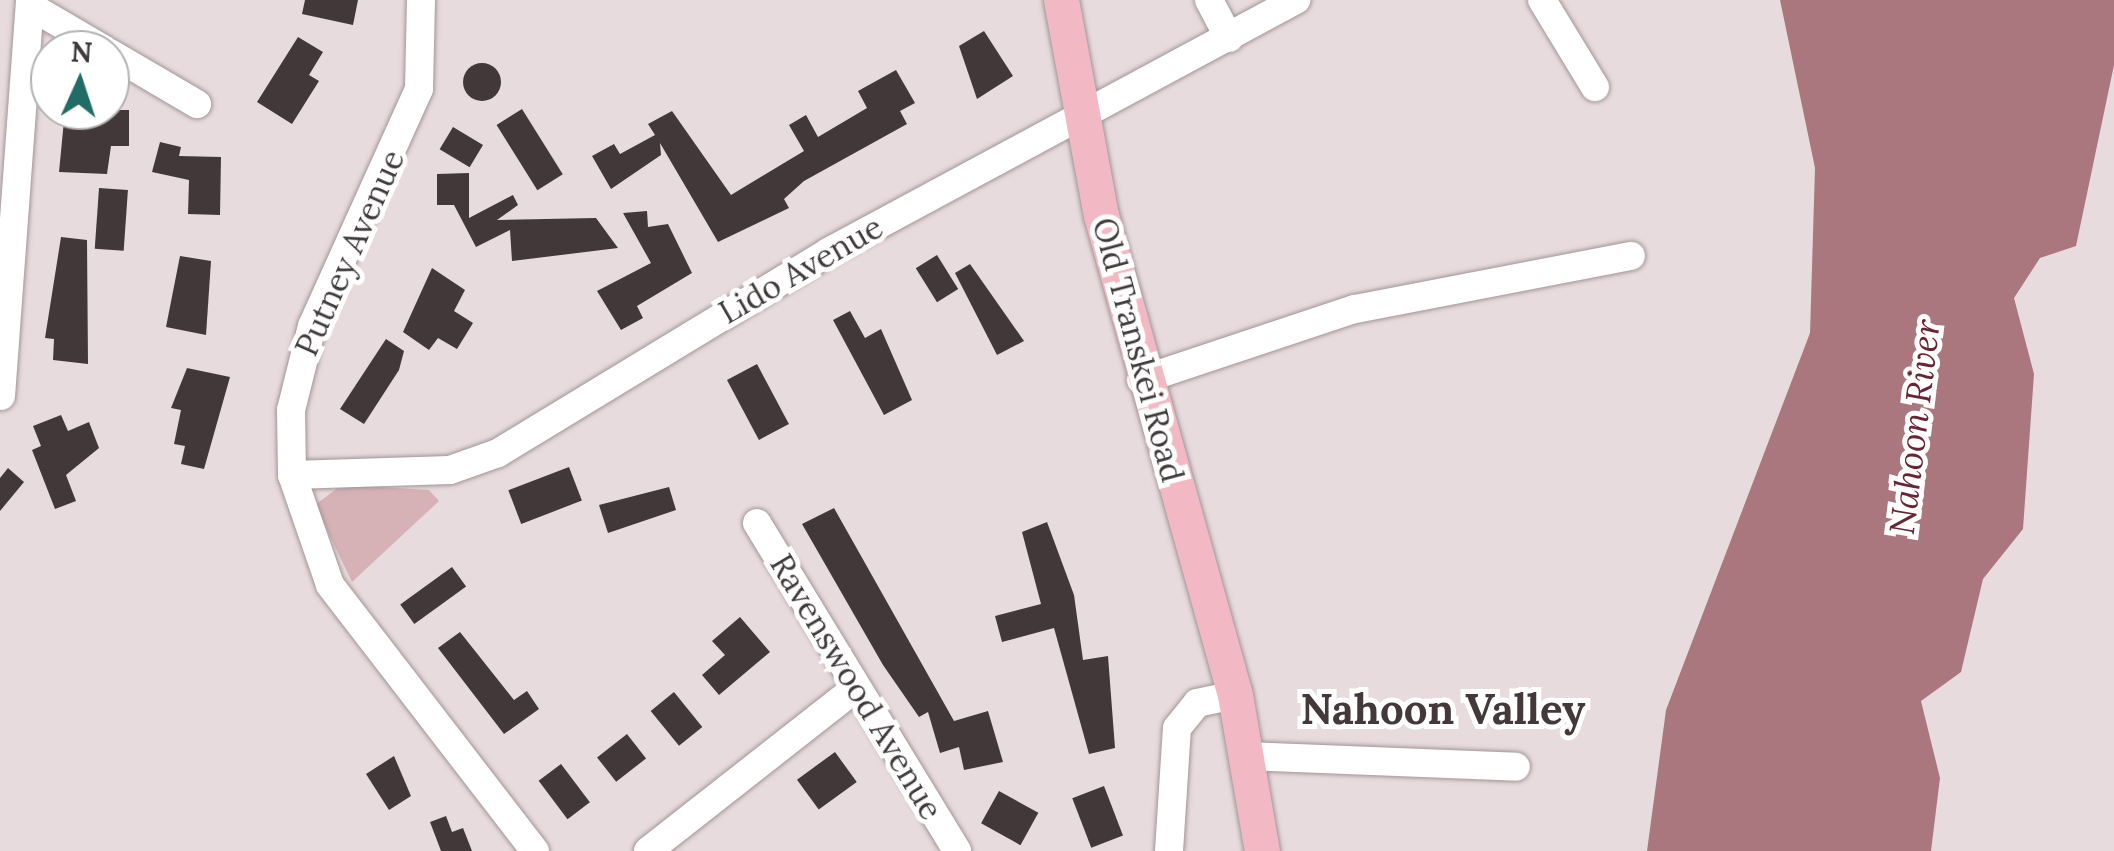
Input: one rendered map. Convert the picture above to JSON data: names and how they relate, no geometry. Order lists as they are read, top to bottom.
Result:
{
  "streets": {
    "main road": ["Old Transkei Road"],
    "street": ["Putney Avenue", "Lido Avenue", "Ravenswood Avenue"]
  },
  "crossings": [
    ["Putney Avenue", "Lido Avenue"],
    ["Lido Avenue", "Old Transkei Road"]
  ],
  "districts": ["Nahoon Valley"],
  "water": ["Nahoon River"],
  "north": "top"
}
